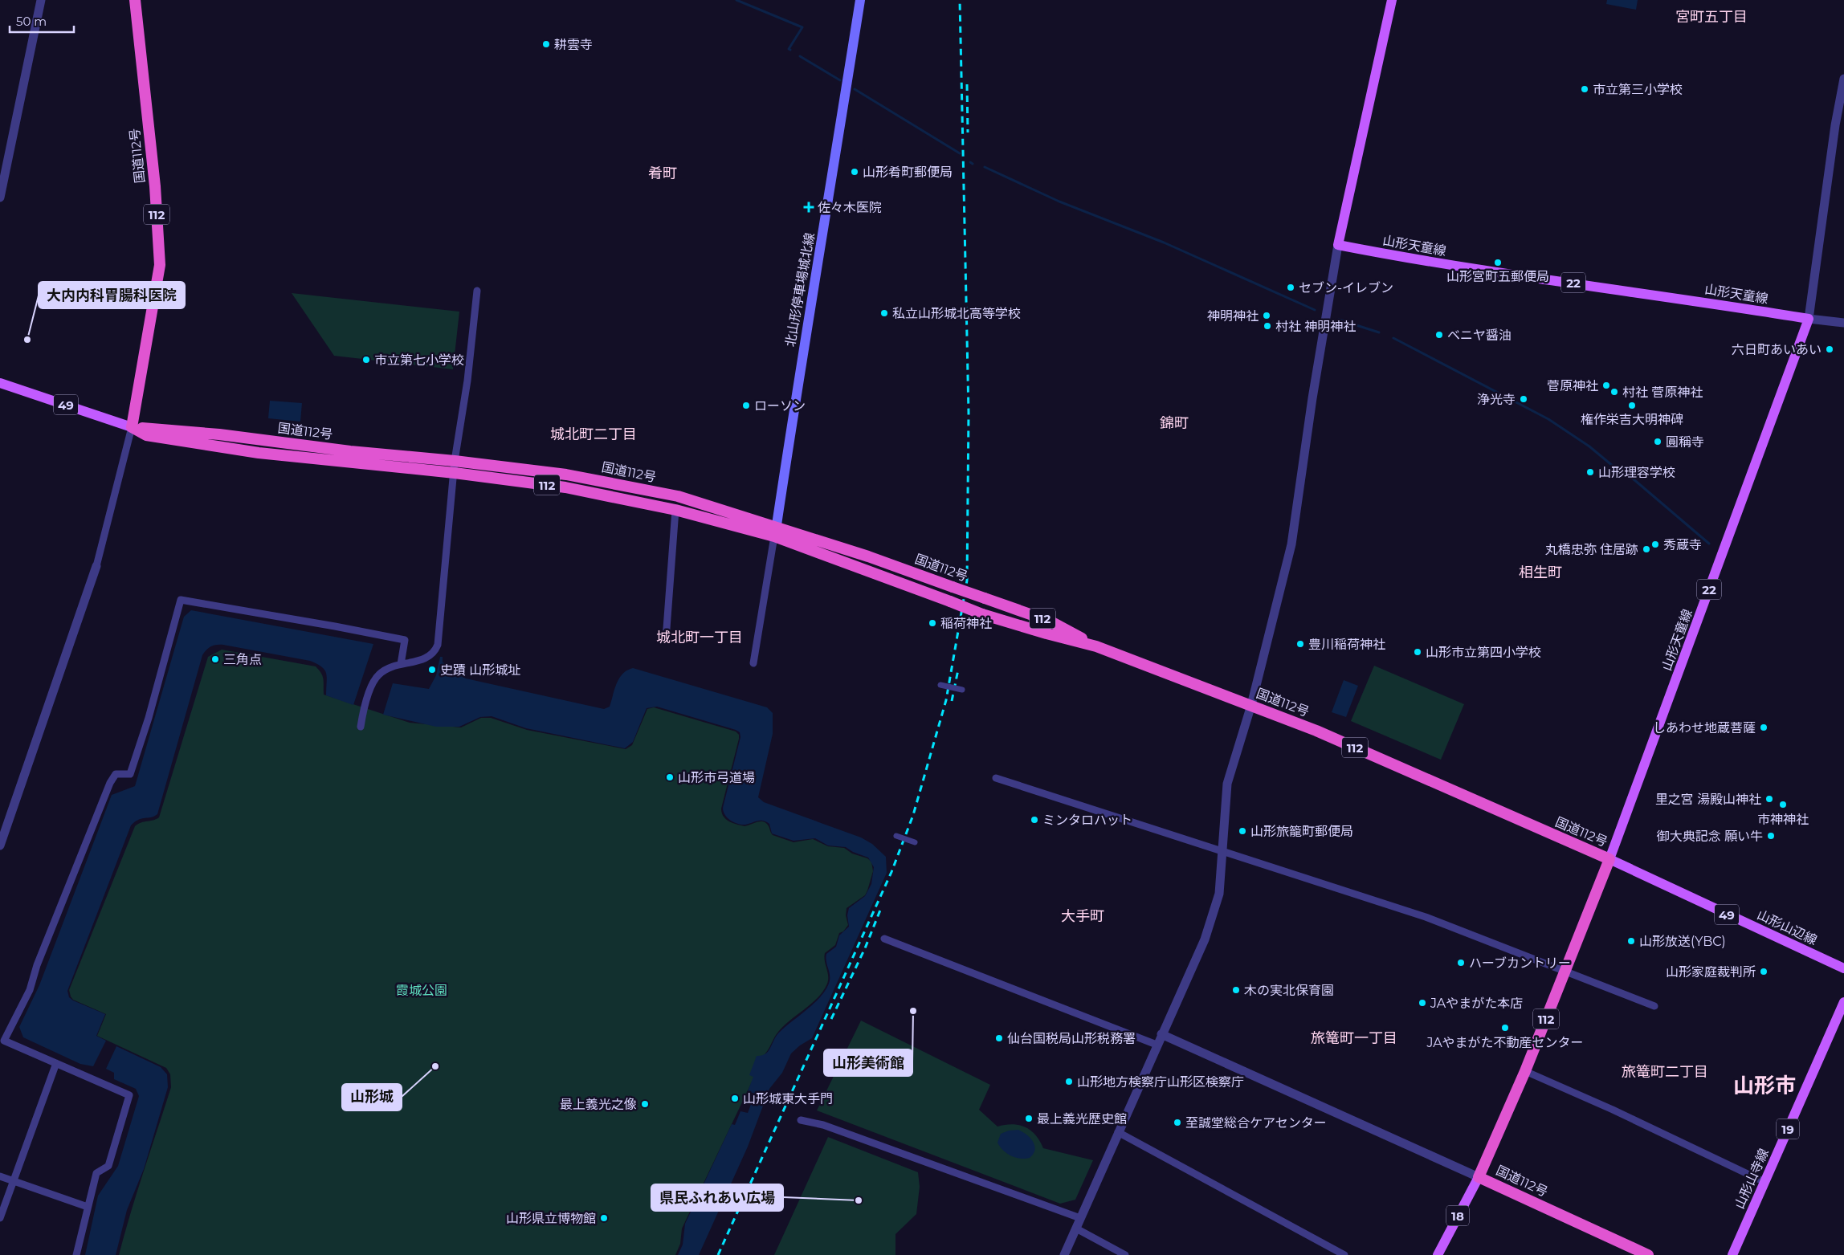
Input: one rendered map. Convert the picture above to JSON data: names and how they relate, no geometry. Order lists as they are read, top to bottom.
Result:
{
  "streets": {
    "highway": ["国道112号", "112"],
    "main road": [
      "山形天童線",
      "22",
      "北山形停車場城北線",
      "49",
      "山形山辺線",
      "19",
      "山形山寺線",
      "18"
    ]
  },
  "crossings": [
    ["国道112号", "山形天童線"],
    ["国道112号", "北山形停車場城北線"],
    ["国道112号", "49"],
    ["国道112号", "山形山辺線"],
    ["国道112号", "18"],
    ["山形天童線", "山形山辺線"]
  ],
  "districts": [
    "宮町五丁目",
    "肴町",
    "錦町",
    "城北町二丁目",
    "相生町",
    "城北町一丁目",
    "大手町",
    "旅篭町一丁目",
    "旅篭町二丁目",
    "山形市"
  ],
  "parks": ["霞城公園"],
  "places": {
    "other": [
      "耕雲寺",
      "市立第三小学校",
      "山形肴町郵便局",
      "山形宮町五郵便局",
      "セブン-イレブン",
      "私立山形城北高等学校",
      "神明神社",
      "村社 神明神社",
      "ベニヤ醤油",
      "大内内科胃腸科医院",
      "六日町あいあい",
      "市立第七小学校",
      "菅原神社",
      "村社 菅原神社",
      "浄光寺",
      "ローソン",
      "権作栄吉大明神碑",
      "圓稱寺",
      "山形理容学校",
      "秀蔵寺",
      "丸橋忠弥 住居跡",
      "稲荷神社",
      "豊川稲荷神社",
      "山形市立第四小学校",
      "三角点",
      "史蹟 山形城址",
      "しあわせ地蔵菩薩",
      "山形市弓道場",
      "里之宮 湯殿山神社",
      "市神神社",
      "ミンタロハット",
      "山形旅籠町郵便局",
      "御大典記念 願い牛",
      "山形放送(YBC)",
      "ハーブカントリー",
      "山形家庭裁判所",
      "木の実北保育園",
      "JAやまがた本店",
      "山形美術館",
      "JAやまがた不動産センター",
      "仙台国税局山形税務署",
      "山形城",
      "山形地方検察庁山形区検察庁",
      "山形城東大手門",
      "最上義光之像",
      "最上義光歴史館",
      "至誠堂総合ケアセンター",
      "県民ふれあい広場",
      "山形県立博物館"
    ],
    "health": ["佐々木医院"]
  },
  "scale_bar": "50 m"
}
